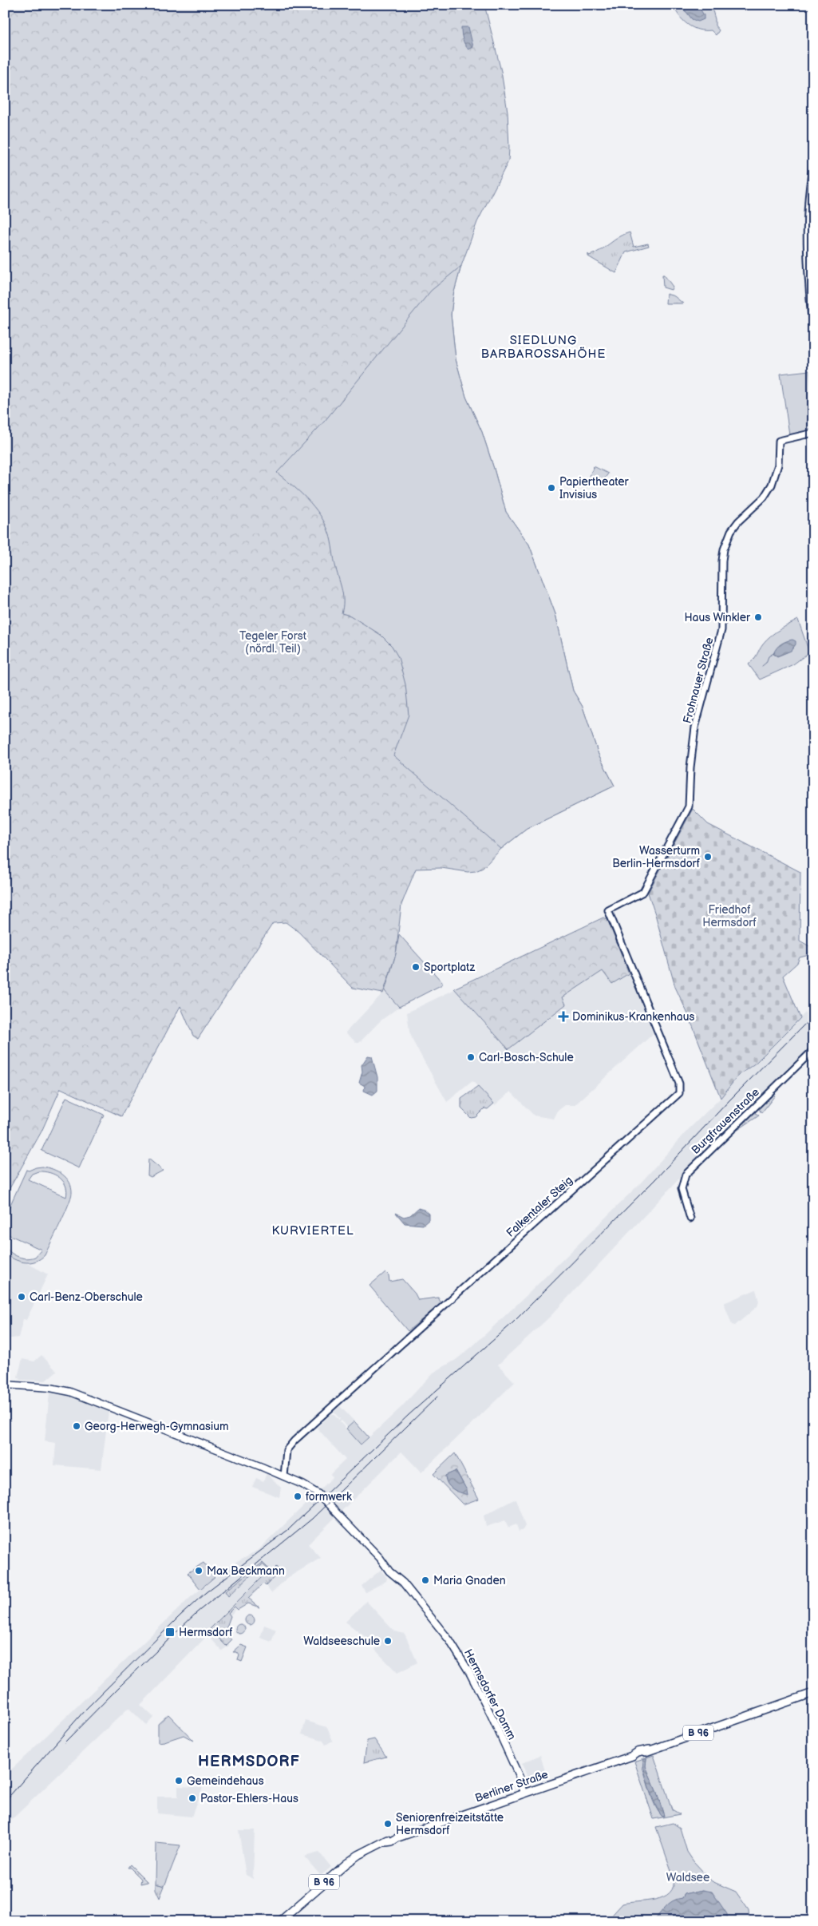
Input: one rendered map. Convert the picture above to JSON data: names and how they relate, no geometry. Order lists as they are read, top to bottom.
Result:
{
  "streets": {
    "main road": ["Hermsdorfer Damm", "B 96", "Berliner Straße"],
    "street": ["Frohnauer Straße", "Burgfrauenstraße", "Falkentaler Steig"]
  },
  "crossings": [
    ["Frohnauer Straße", "Falkentaler Steig"],
    ["Falkentaler Steig", "Hermsdorfer Damm"],
    ["Hermsdorfer Damm", "Berliner Straße"]
  ],
  "districts": ["SIEDLUNG BARBAROSSAHÖHE", "KURVIERTEL", "HERMSDORF"],
  "parks": ["Tegeler Forst (nördl. Teil)", "Friedhof Hermsdorf", "Waldsee"],
  "places": {
    "other": [
      "Papiertheater Invisius",
      "Haus Winkler",
      "Wasserturm Berlin-Hermsdorf",
      "Sportplatz",
      "Carl-Bosch-Schule",
      "Carl-Benz-Oberschule",
      "Georg-Herwegh-Gymnasium",
      "formwerk",
      "Max Beckmann",
      "Maria Gnaden",
      "Waldseeschule",
      "Gemeindehaus",
      "Pastor-Ehlers-Haus",
      "Seniorenfreizeitstätte Hermsdorf"
    ],
    "health": ["Dominikus-Krankenhaus"],
    "transit": ["Hermsdorf"]
  }
}
